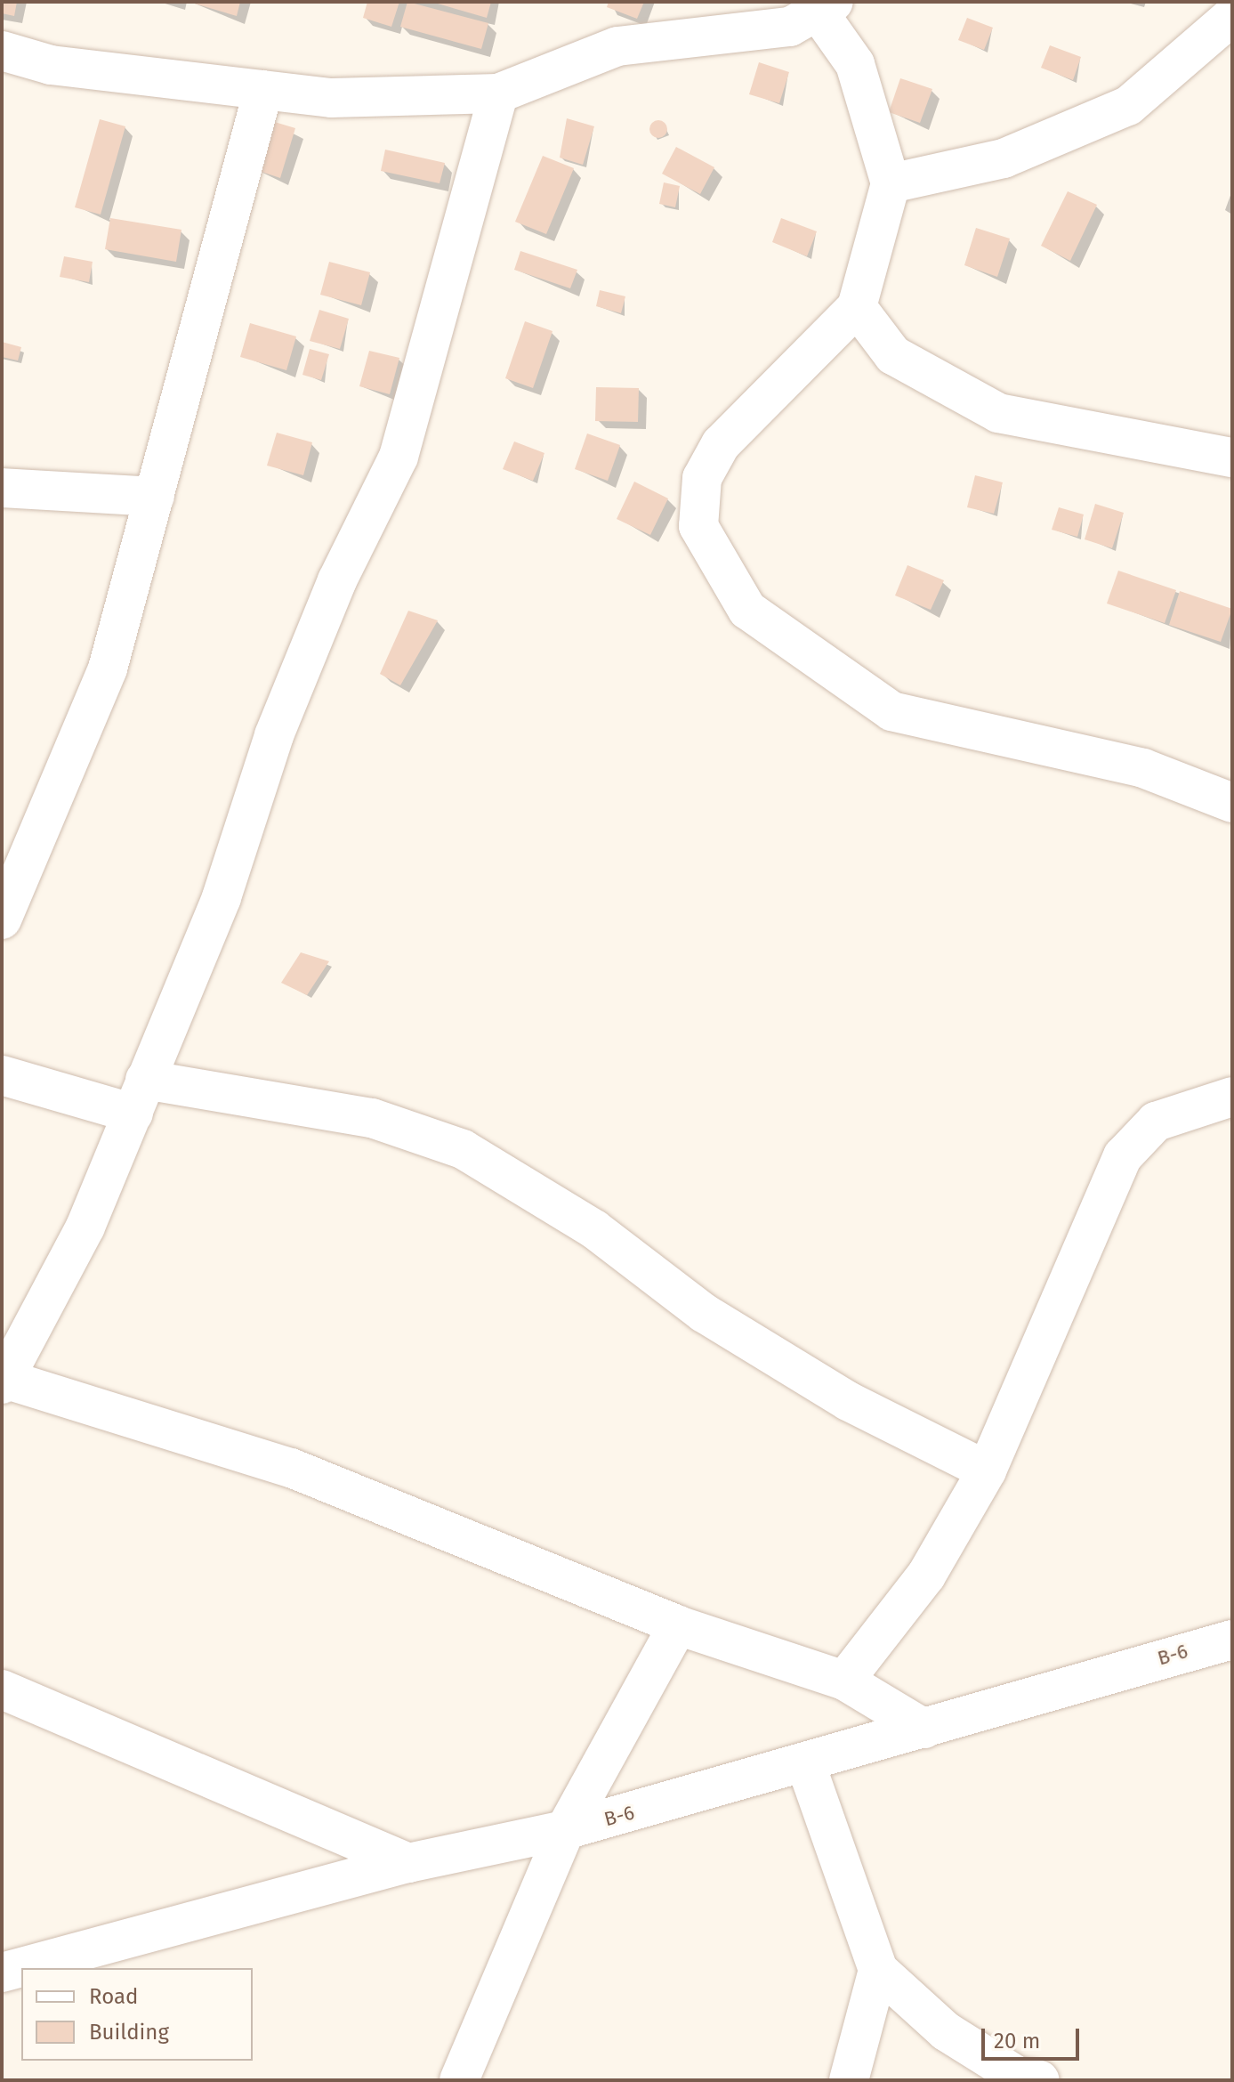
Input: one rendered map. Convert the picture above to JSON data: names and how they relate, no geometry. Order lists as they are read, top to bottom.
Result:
{
  "streets": {
    "street": ["B-6"]
  },
  "legend": ["Road", "Building"],
  "scale_bar": "20 m"
}
